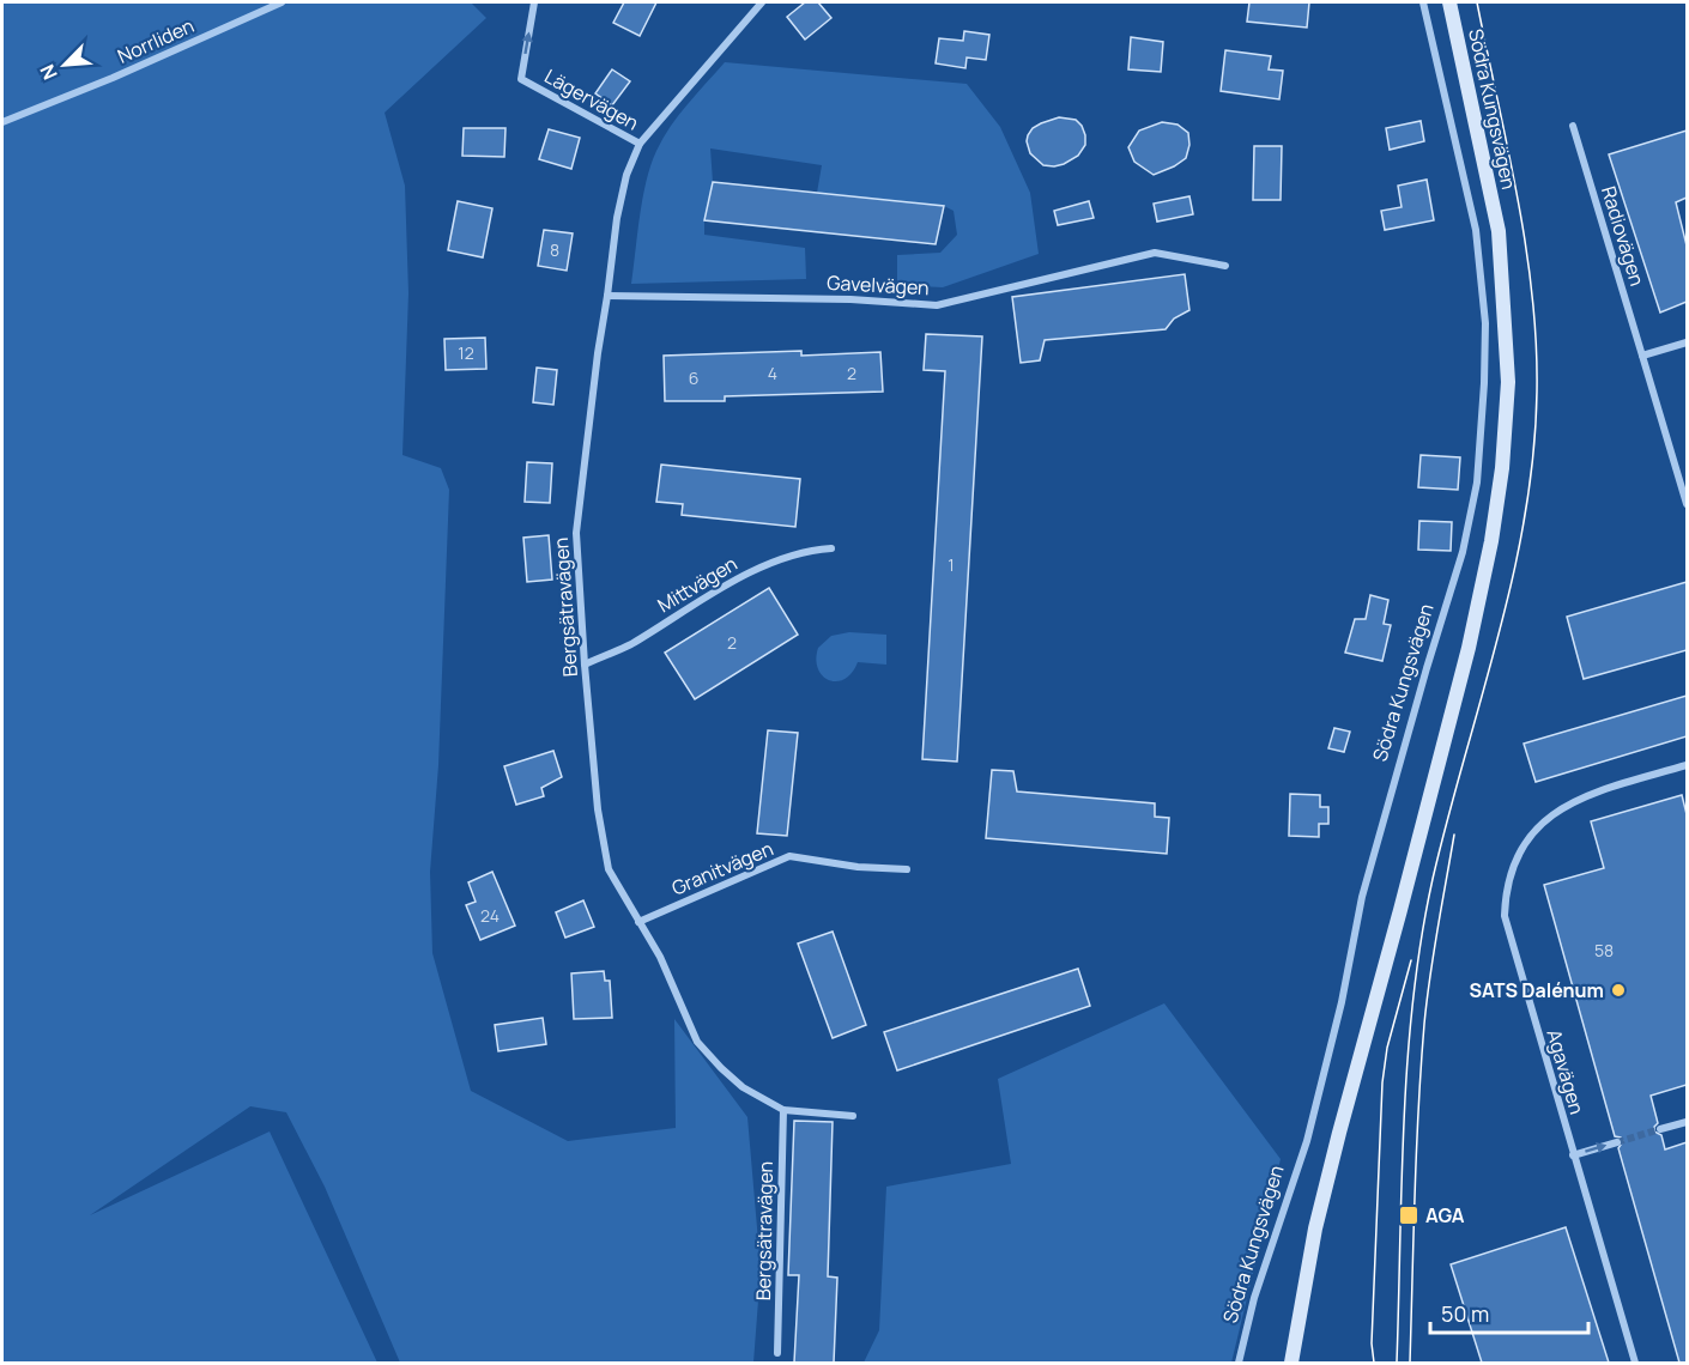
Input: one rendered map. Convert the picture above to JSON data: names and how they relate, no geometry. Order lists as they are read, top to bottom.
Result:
{
  "streets": {
    "main road": ["Södra Kungsvägen"],
    "street": [
      "Norrliden",
      "Lägervägen",
      "Radiovägen",
      "Gavelvägen",
      "Mittvägen",
      "Bergsätravägen",
      "Granitvägen",
      "Agavägen"
    ]
  },
  "crossings": [
    ["Lägervägen", "Bergsätravägen"],
    ["Gavelvägen", "Bergsätravägen"],
    ["Mittvägen", "Bergsätravägen"],
    ["Bergsätravägen", "Granitvägen"]
  ],
  "one_way": ["Lägervägen"],
  "places": {
    "other": ["SATS Dalénum"],
    "transit": ["AGA"]
  },
  "house_numbers": [
    "8",
    "12",
    "4",
    "2",
    "6",
    "1",
    "2",
    "24",
    "58"
  ],
  "scale_bar": "50 m",
  "north": "bottom left"
}
